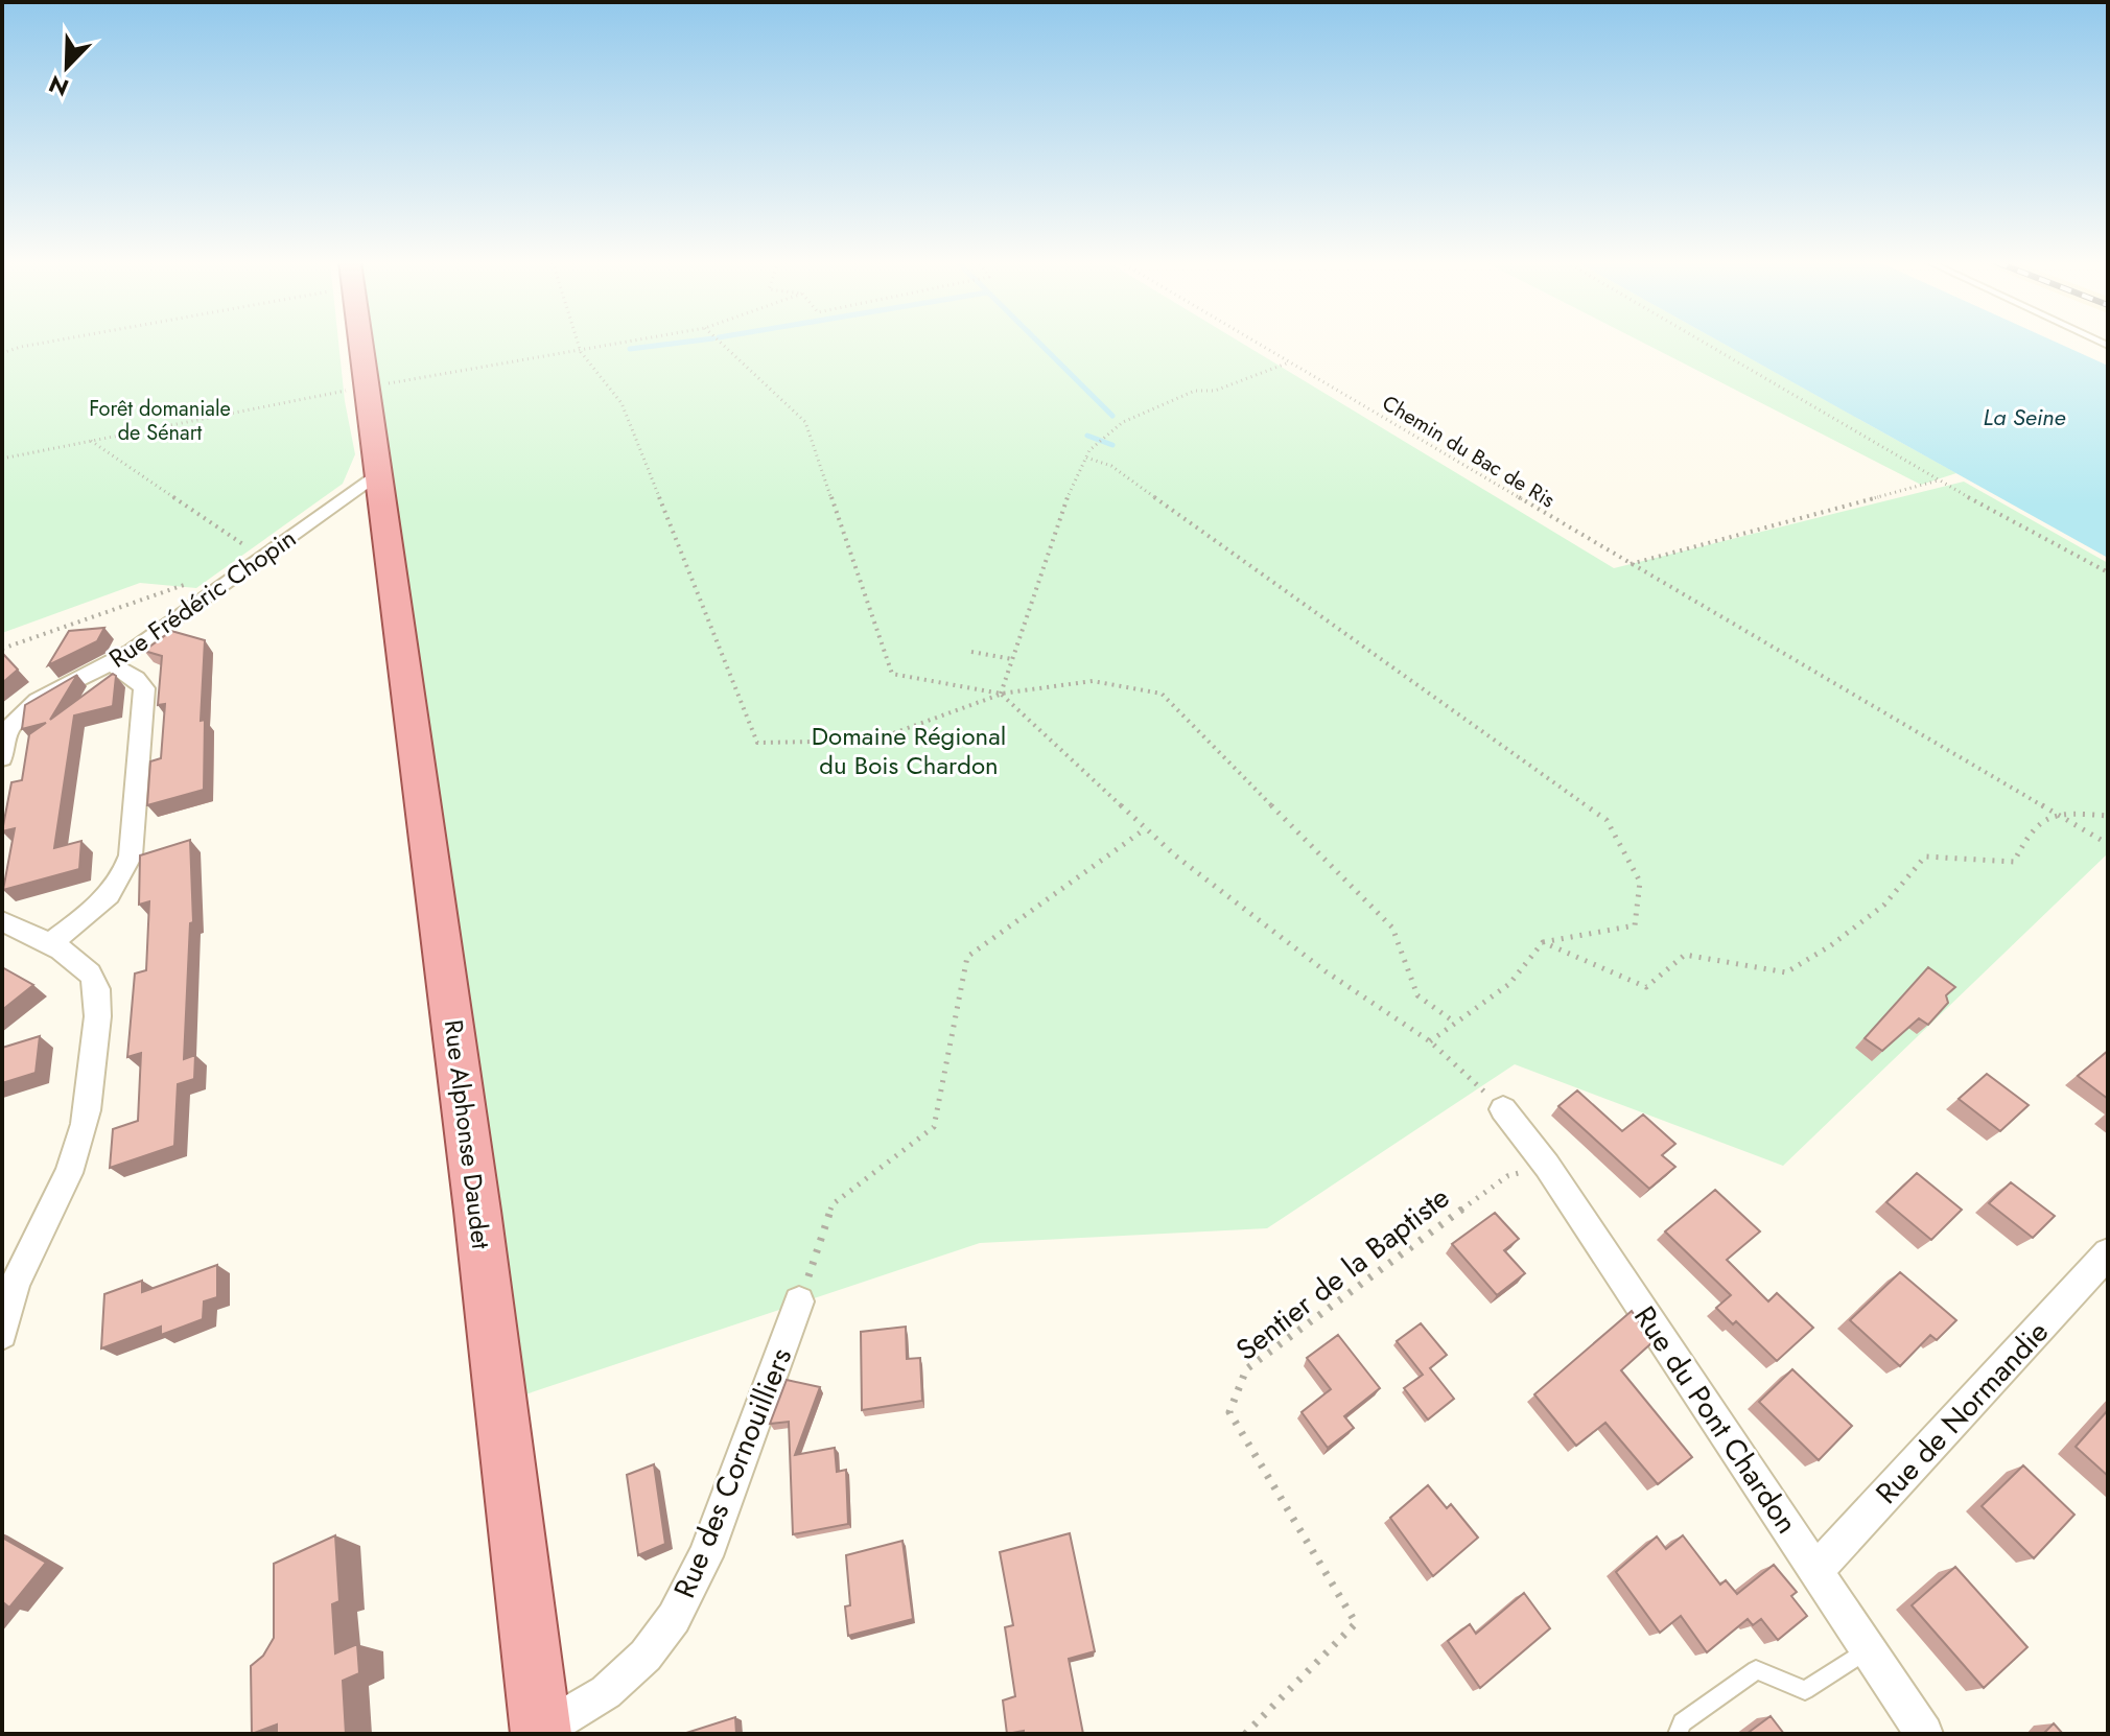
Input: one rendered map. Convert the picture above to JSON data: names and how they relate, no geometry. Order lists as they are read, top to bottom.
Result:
{
  "streets": {
    "main road": ["Rue Alphonse Daudet"],
    "street": [
      "Rue Frédéric Chopin",
      "Rue de Normandie",
      "Rue du Pont Chardon",
      "Rue des Cornouilliers"
    ],
    "path": ["Chemin du Bac de Ris", "Sentier de la Baptiste"]
  },
  "crossings": [
    ["Rue Frédéric Chopin", "Rue Alphonse Daudet"],
    ["Rue Alphonse Daudet", "Rue des Cornouilliers"],
    ["Sentier de la Baptiste", "Rue du Pont Chardon"],
    ["Rue de Normandie", "Rue du Pont Chardon"]
  ],
  "water": ["La Seine"],
  "parks": ["Forêt domaniale de Sénart", "Domaine Régional du Bois Chardon"],
  "north": "bottom left"
}
